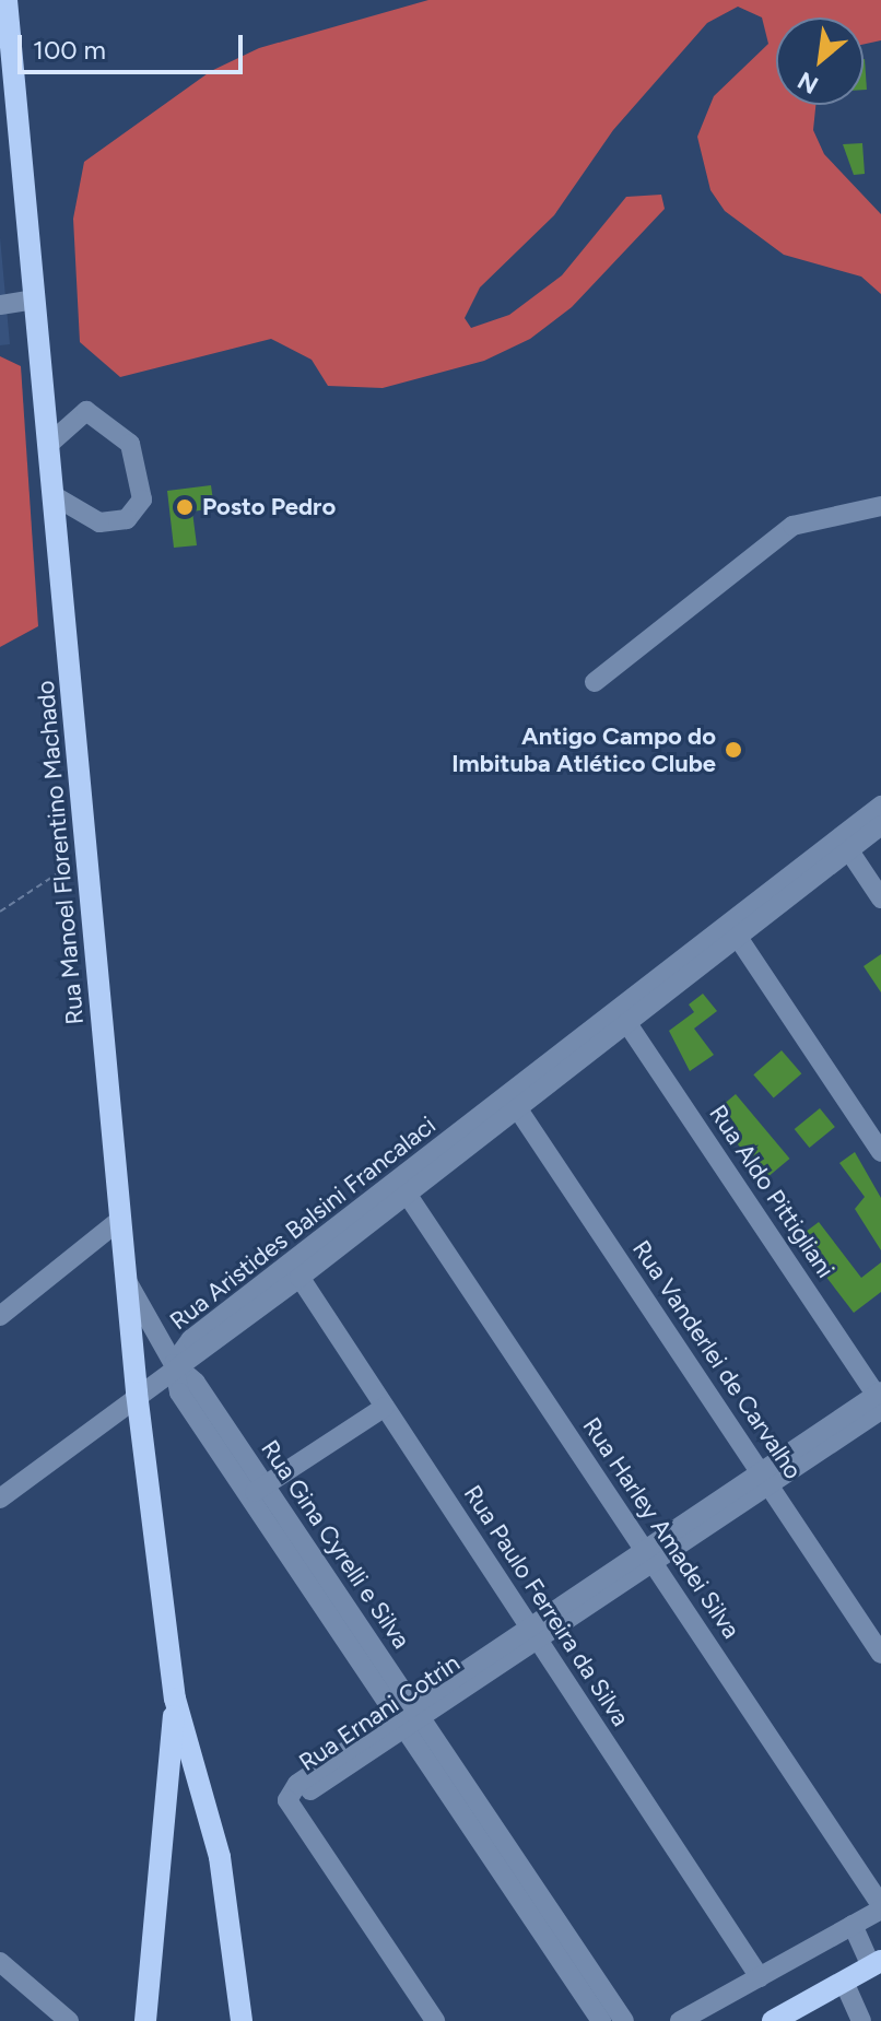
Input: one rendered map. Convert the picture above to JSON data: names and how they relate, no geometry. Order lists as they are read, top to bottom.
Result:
{
  "streets": {
    "main road": ["Rua Manoel Florentino Machado"],
    "street": [
      "Rua Aldo Pittigliani",
      "Rua Aristides Balsini Francalaci",
      "Rua Vanderlei de Carvalho",
      "Rua Harley Amadei Silva",
      "Rua Gina Cyrelli e Silva",
      "Rua Paulo Ferreira da Silva",
      "Rua Ernani Cotrin"
    ]
  },
  "crossings": [
    ["Rua Manoel Florentino Machado", "Rua Aristides Balsini Francalaci"],
    ["Rua Manoel Florentino Machado", "Rua Gina Cyrelli e Silva"],
    ["Rua Aldo Pittigliani", "Rua Aristides Balsini Francalaci"],
    ["Rua Aldo Pittigliani", "Rua Ernani Cotrin"],
    ["Rua Aristides Balsini Francalaci", "Rua Vanderlei de Carvalho"],
    ["Rua Aristides Balsini Francalaci", "Rua Harley Amadei Silva"],
    ["Rua Aristides Balsini Francalaci", "Rua Gina Cyrelli e Silva"],
    ["Rua Aristides Balsini Francalaci", "Rua Paulo Ferreira da Silva"],
    ["Rua Vanderlei de Carvalho", "Rua Ernani Cotrin"],
    ["Rua Harley Amadei Silva", "Rua Ernani Cotrin"],
    ["Rua Gina Cyrelli e Silva", "Rua Ernani Cotrin"],
    ["Rua Paulo Ferreira da Silva", "Rua Ernani Cotrin"]
  ],
  "places": ["Posto Pedro", "Antigo Campo do Imbituba Atlético Clube"],
  "scale_bar": "100 m",
  "north": "bottom left"
}
